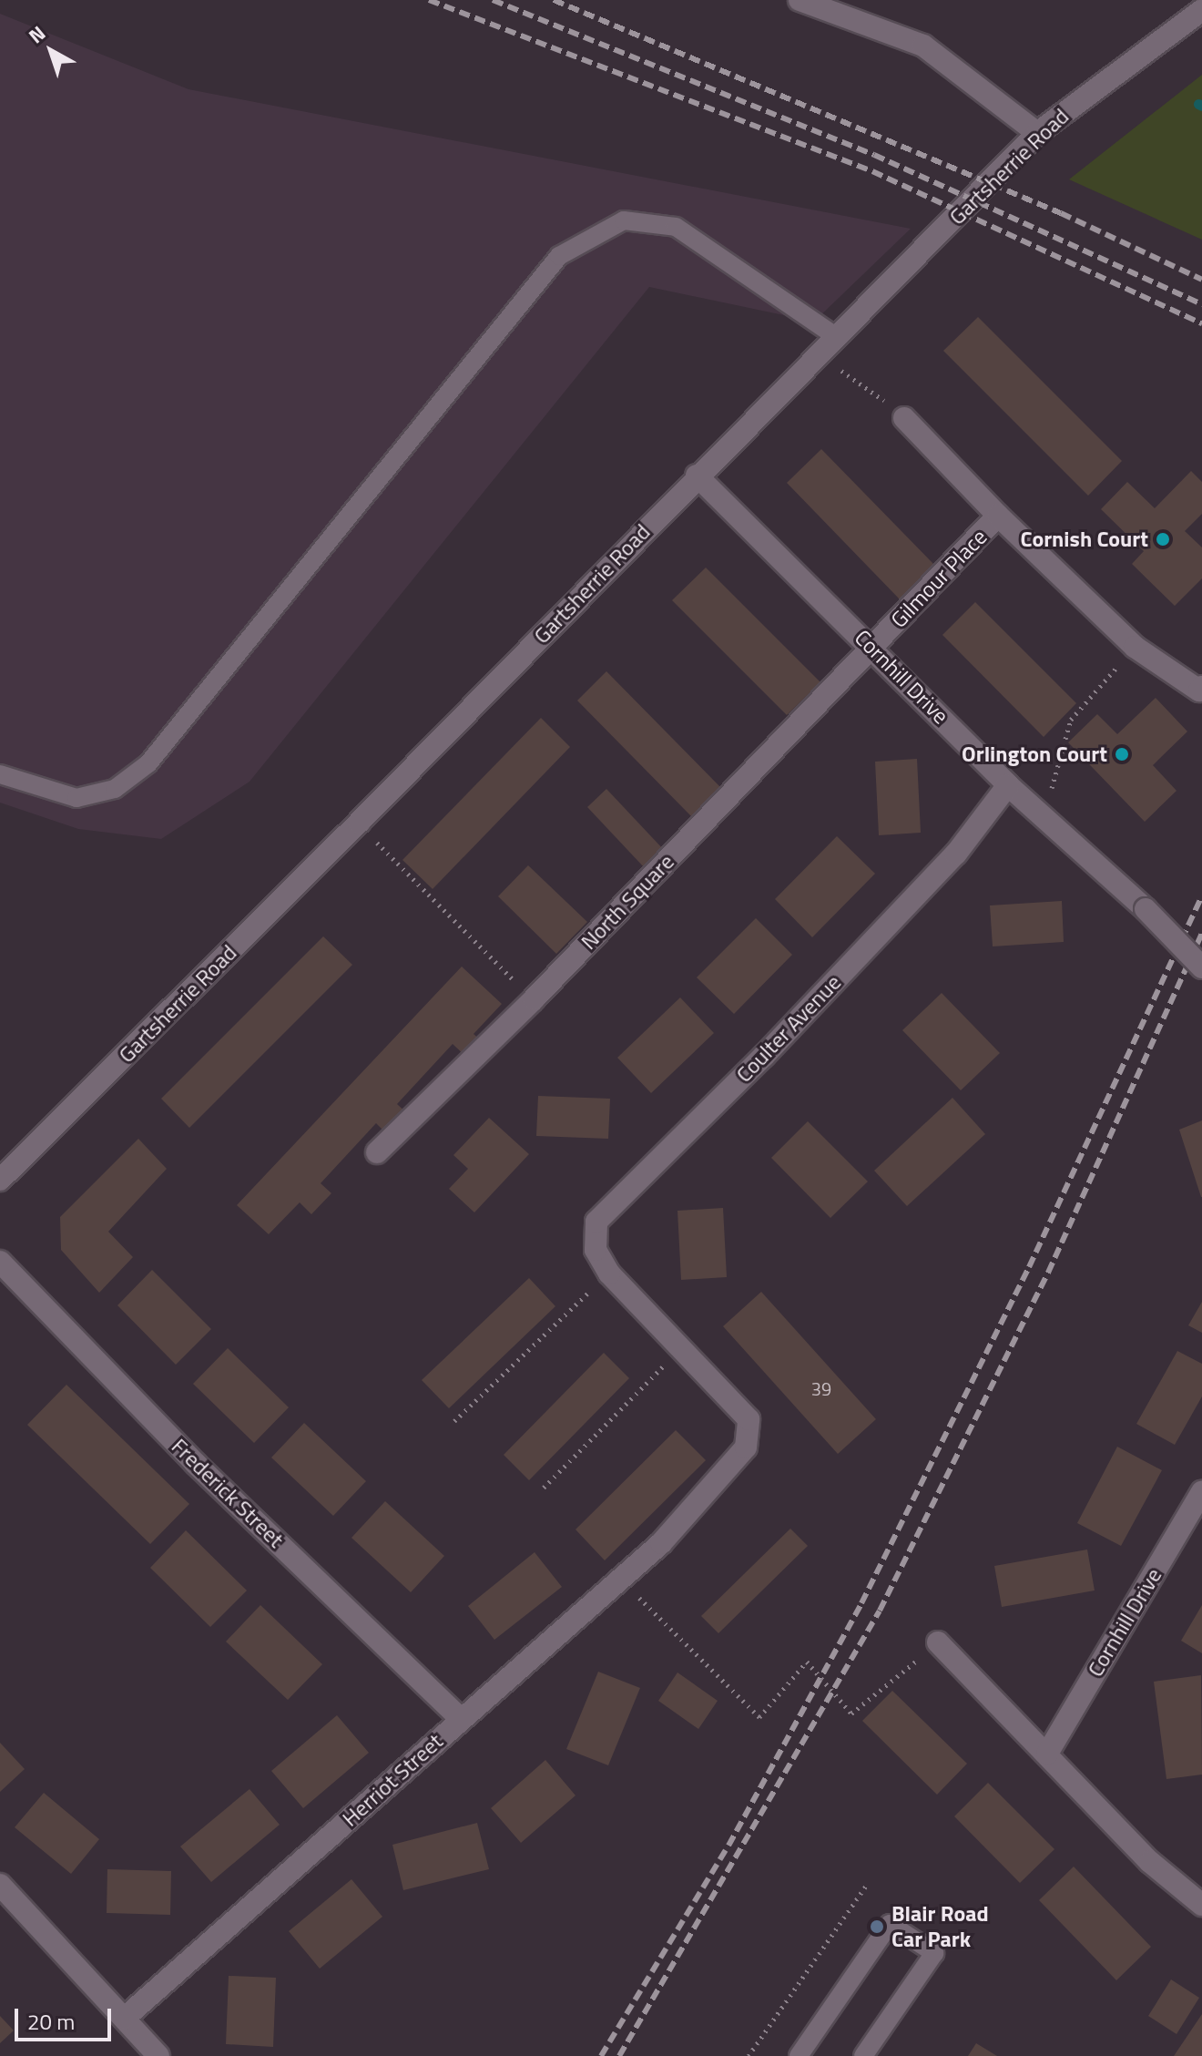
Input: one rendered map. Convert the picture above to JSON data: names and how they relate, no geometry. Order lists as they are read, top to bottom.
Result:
{
  "streets": {
    "street": [
      "Gartsherrie Road",
      "Gilmour Place",
      "Cornhill Drive",
      "North Square",
      "Coulter Avenue",
      "Frederick Street",
      "Herriot Street"
    ]
  },
  "crossings": [
    ["Gartsherrie Road", "Cornhill Drive"],
    ["Gilmour Place", "Cornhill Drive"],
    ["Gilmour Place", "North Square"],
    ["Cornhill Drive", "North Square"],
    ["Cornhill Drive", "Coulter Avenue"],
    ["Coulter Avenue", "Herriot Street"],
    ["Frederick Street", "Herriot Street"]
  ],
  "places": ["Cornish Court", "Orlington Court", "Blair Road Car Park"],
  "house_numbers": ["39"],
  "scale_bar": "20 m",
  "north": "top left"
}
